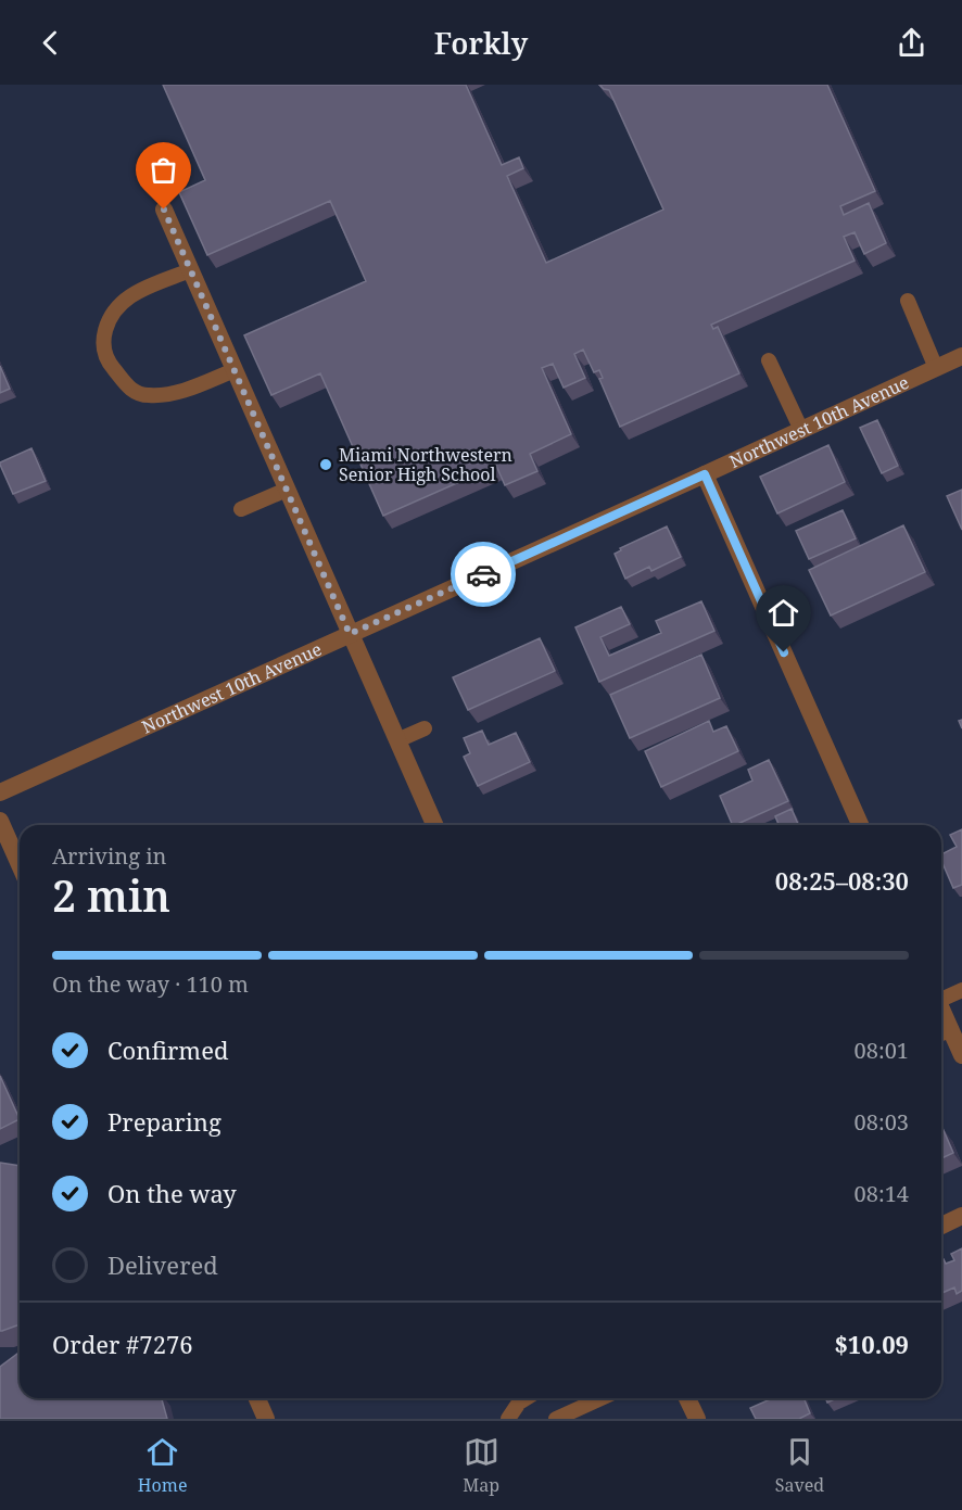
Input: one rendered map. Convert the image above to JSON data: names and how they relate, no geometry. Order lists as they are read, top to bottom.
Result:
{
  "streets": {
    "street": ["Northwest 10th Avenue"]
  },
  "places": ["Miami Northwestern Senior High School"],
  "page": {
    "header": "Forkly",
    "heading": ["2 min", "Arriving in", "08:25–08:30"],
    "panel": ["Order #7276", "$10.09"],
    "bar": "On the way · 110 m",
    "list": [
      ["Confirmed", "08:01"],
      ["Preparing", "08:03"],
      ["On the way", "08:14"],
      "Delivered"
    ],
    "tabs": ["Home", "Map", "Saved"]
  }
}
